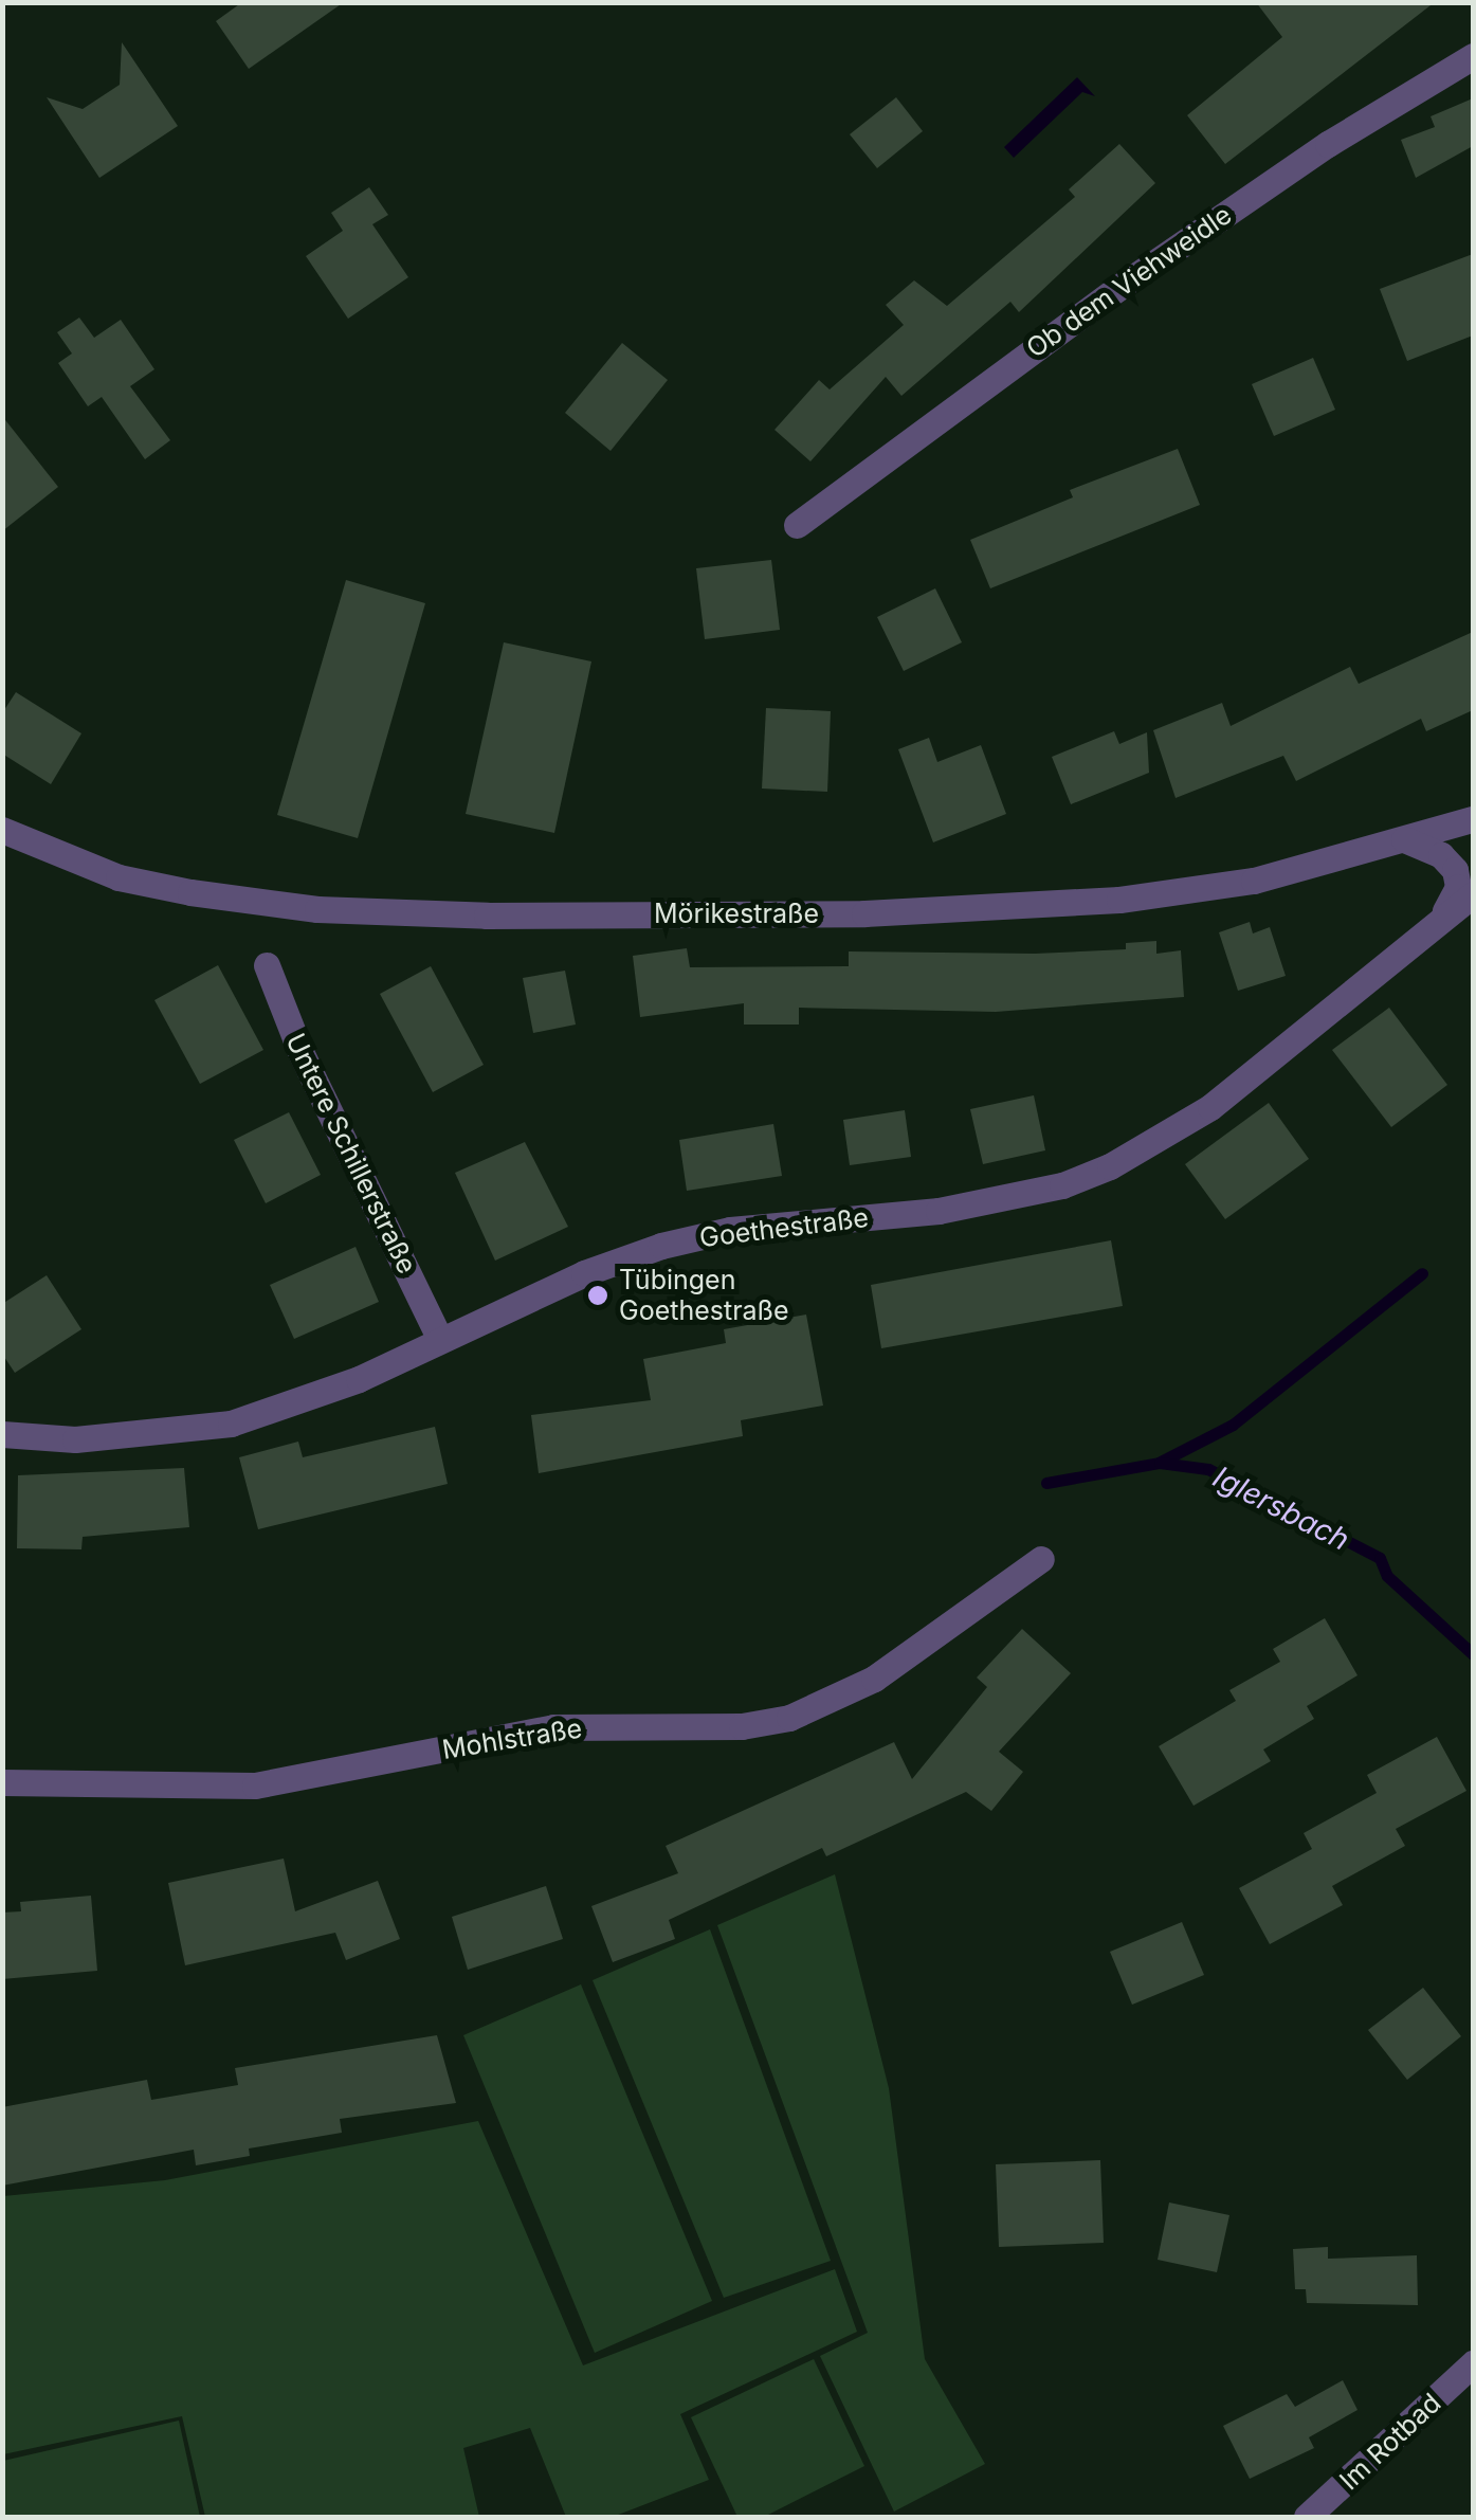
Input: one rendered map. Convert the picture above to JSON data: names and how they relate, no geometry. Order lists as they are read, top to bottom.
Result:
{
  "streets": {
    "street": [
      "Ob dem Viehweidle",
      "Mörikestraße",
      "Untere Schillerstraße",
      "Goethestraße",
      "Mohlstraße",
      "Im Rotbad"
    ]
  },
  "crossings": [
    ["Untere Schillerstraße", "Goethestraße"]
  ],
  "water": ["Iglersbach"],
  "places": ["Tübingen Goethestraße"]
}
